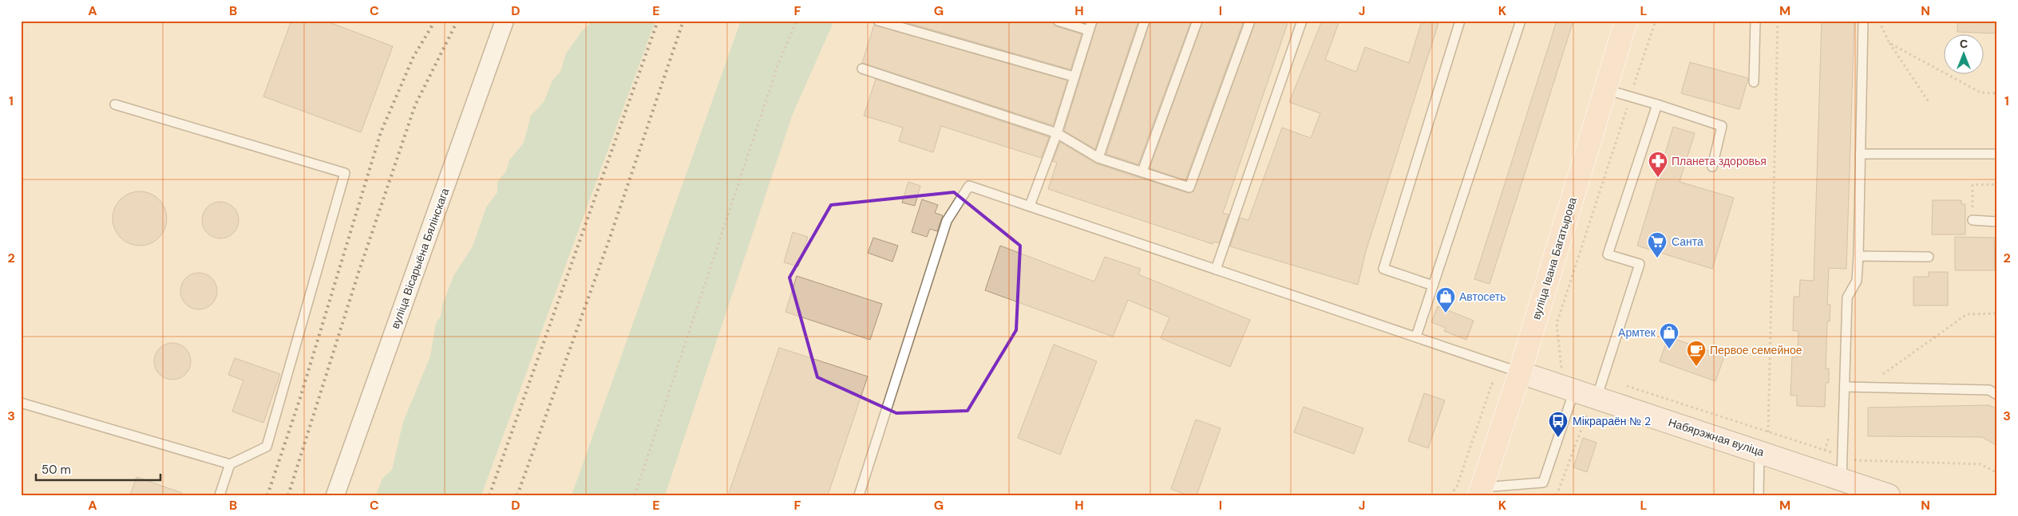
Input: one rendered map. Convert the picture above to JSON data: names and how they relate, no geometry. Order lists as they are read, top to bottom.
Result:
{
  "streets": {
    "main road": ["вуліца Івана Багатырова", "Набярэжная вуліца"],
    "street": ["вуліца Вісарыёна Бялінскага"]
  },
  "crossings": [
    ["вуліца Івана Багатырова", "Набярэжная вуліца"]
  ],
  "places": {
    "pharmacy": ["Планета здоровья"],
    "supermarket": ["Санта"],
    "shop": ["Автосеть", "Армтек"],
    "cafe": ["Первое семейное"],
    "bus stop": ["Мікрараён № 2"]
  },
  "scale_bar": "50 m",
  "north": "top",
  "grid": {
    "columns": [
      "A",
      "B",
      "C",
      "D",
      "E",
      "F",
      "G",
      "H",
      "I",
      "J",
      "K",
      "L",
      "M",
      "N"
    ],
    "rows": ["1", "2", "3"]
  }
}
